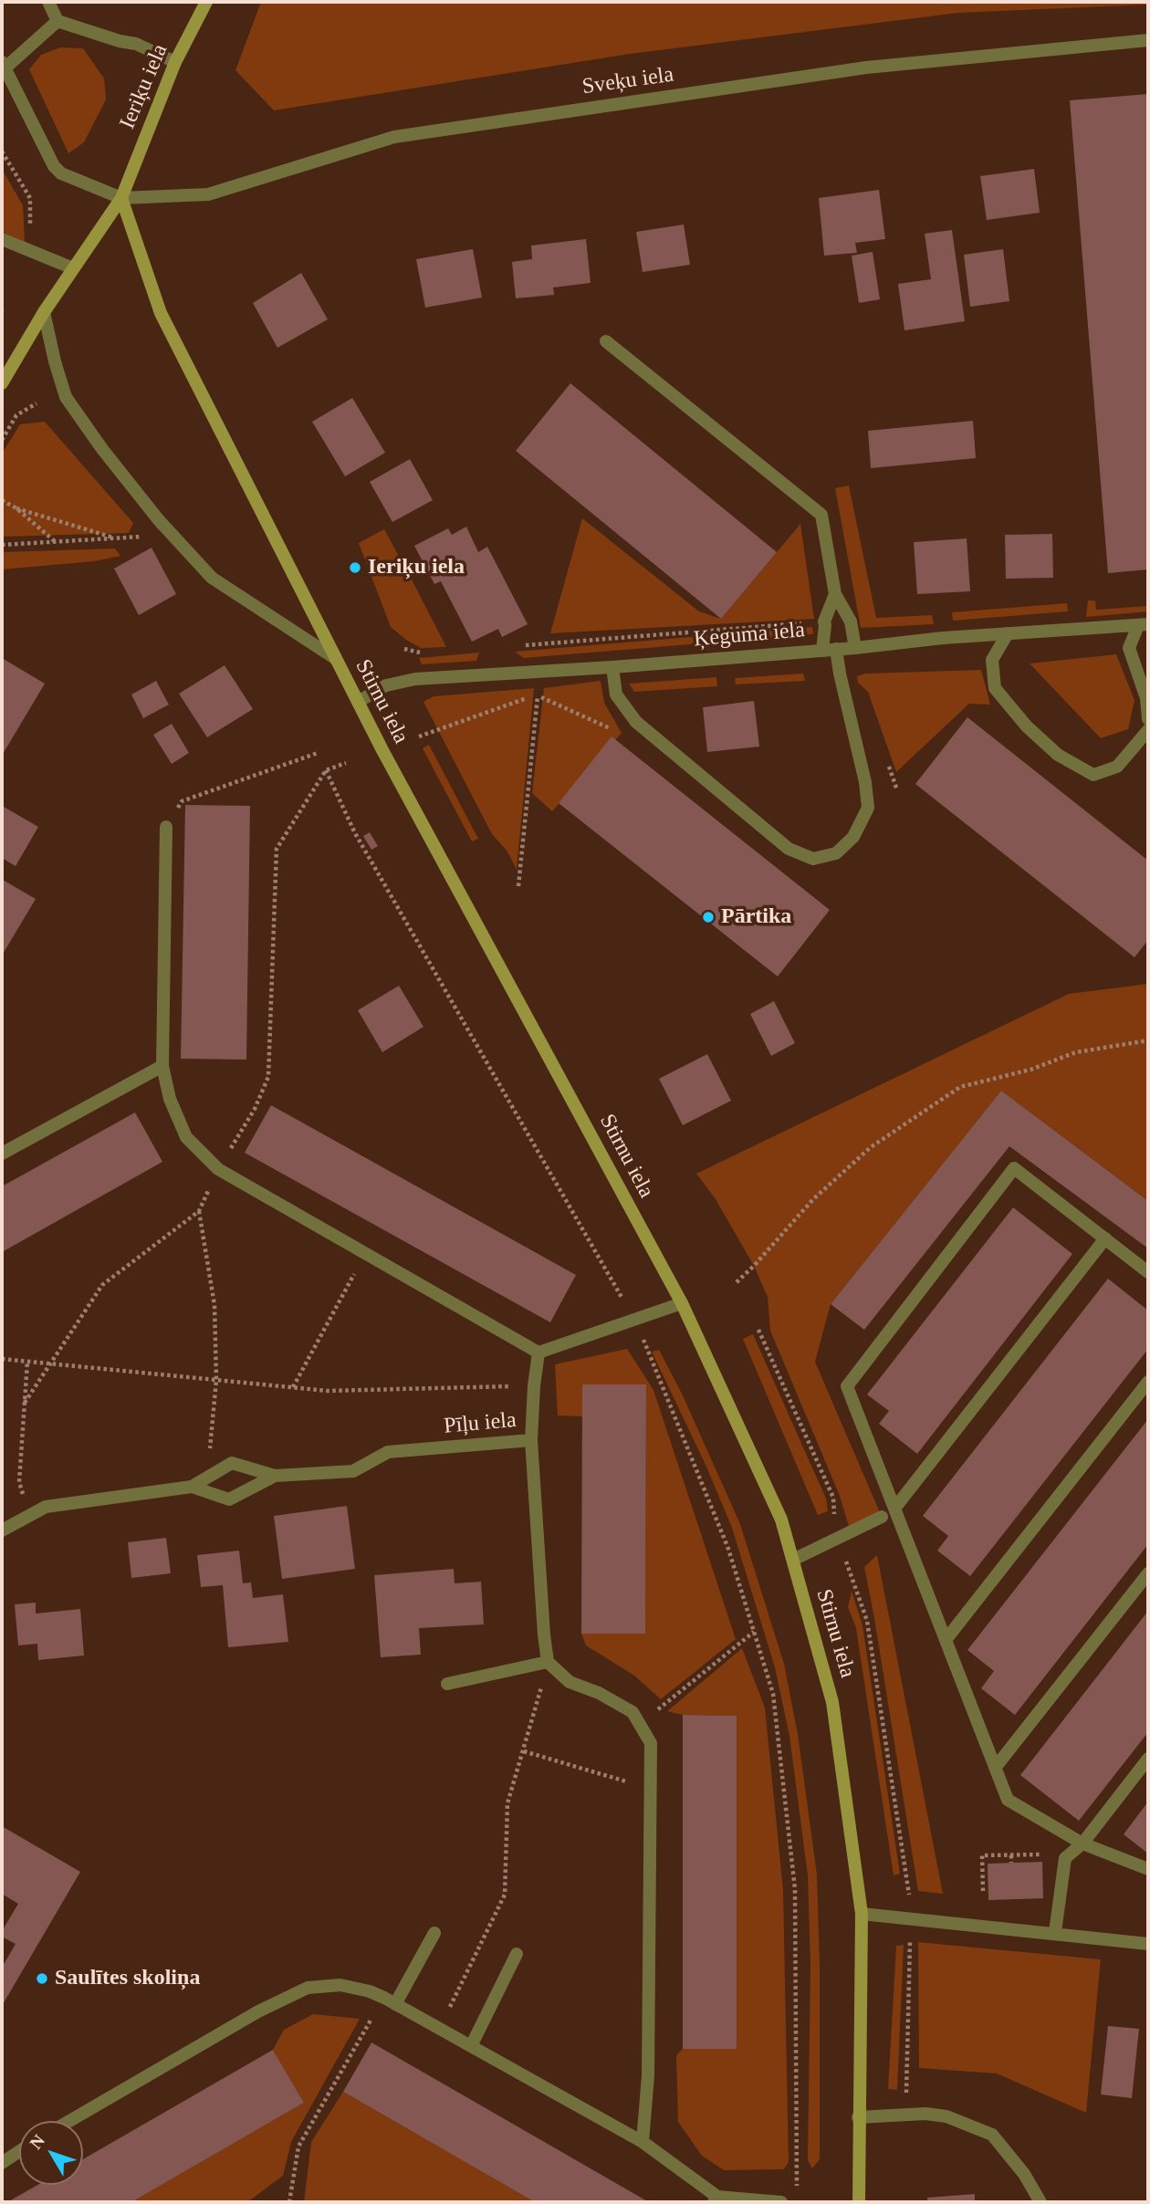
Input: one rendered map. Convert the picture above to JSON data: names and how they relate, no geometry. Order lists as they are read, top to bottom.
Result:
{
  "streets": {
    "street": [
      "Sveķu iela",
      "Ieriķu iela",
      "Ķeguma iela",
      "Stirnu iela",
      "Pīļu iela"
    ]
  },
  "crossings": [
    ["Sveķu iela", "Ieriķu iela"],
    ["Sveķu iela", "Stirnu iela"],
    ["Ieriķu iela", "Stirnu iela"],
    ["Ķeguma iela", "Stirnu iela"]
  ],
  "places": ["Ieriķu iela", "Pārtika", "Saulītes skoliņa"],
  "north": "top left"
}
